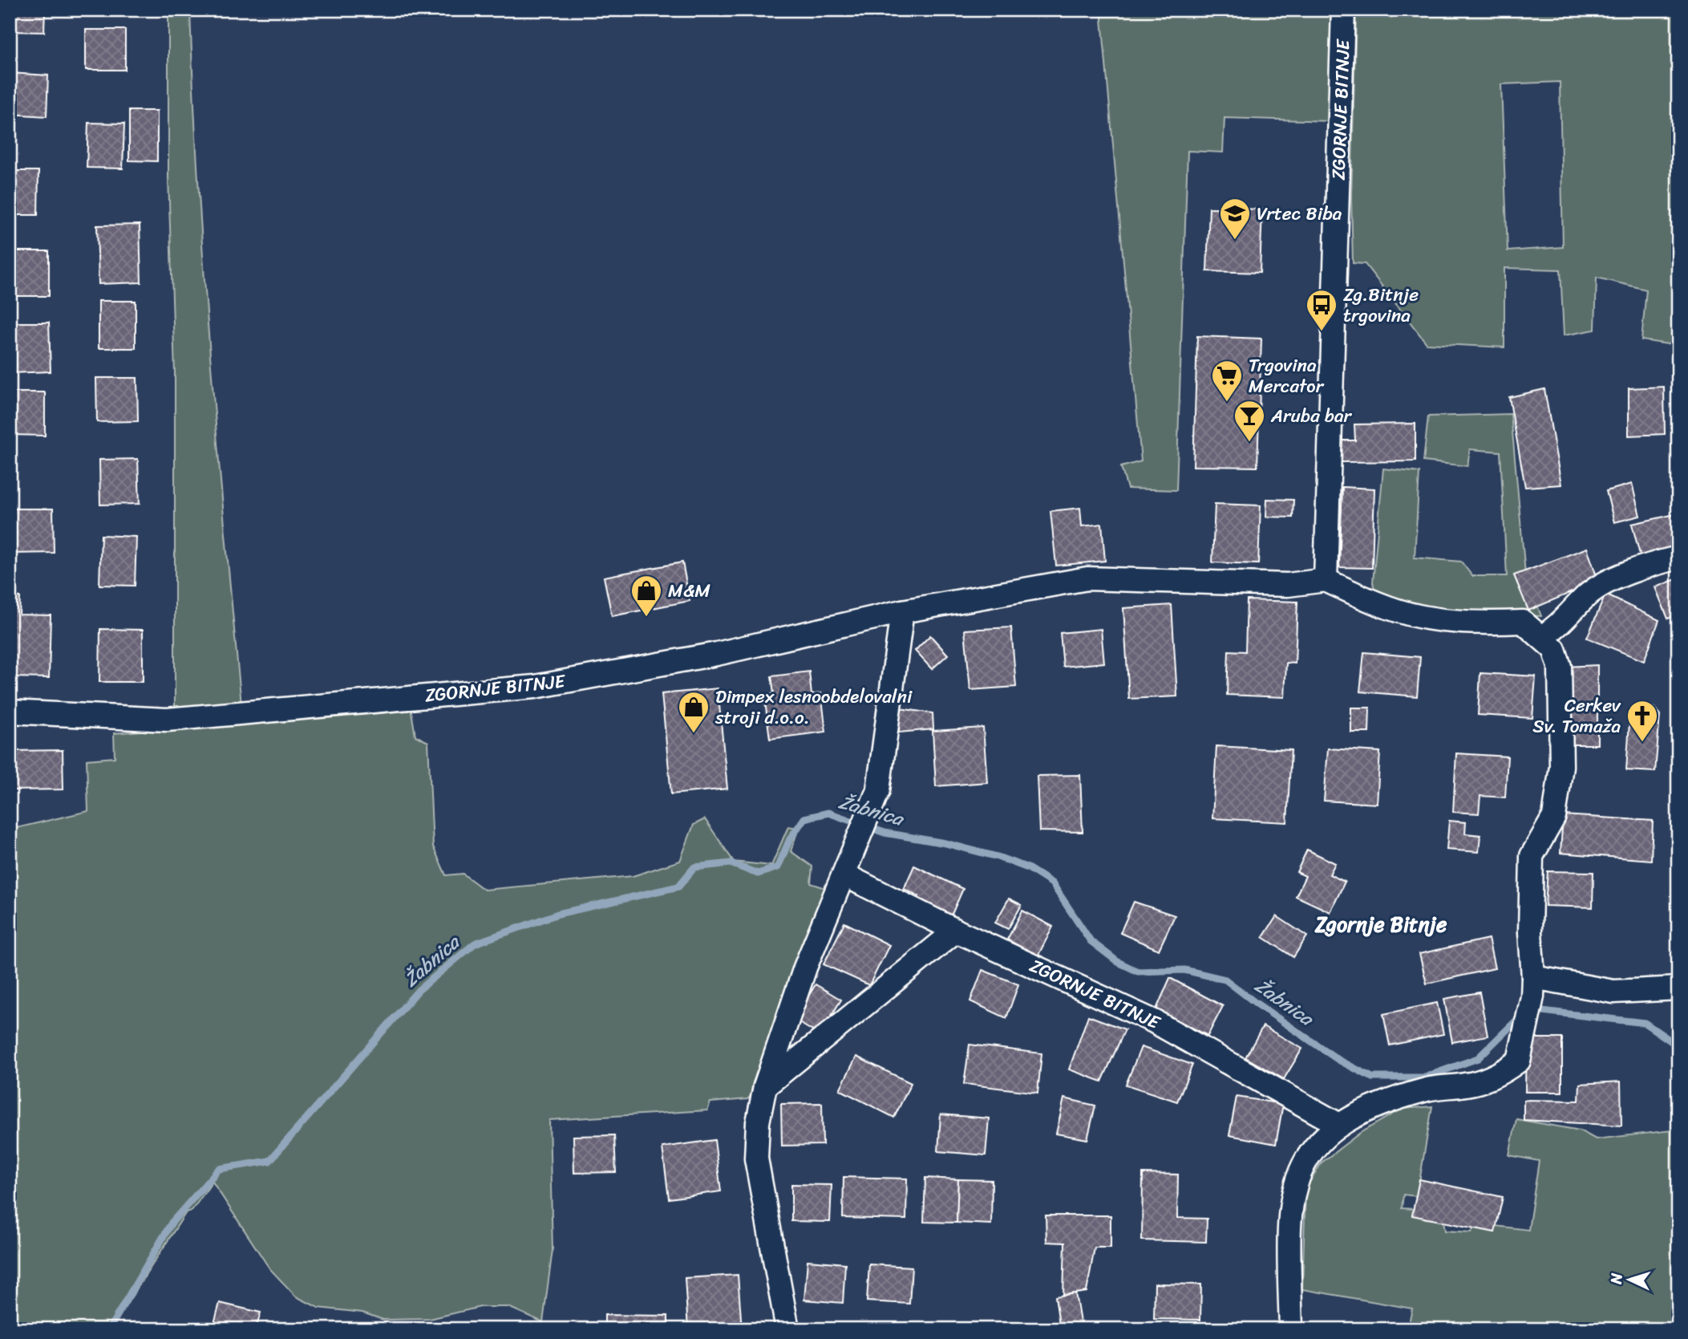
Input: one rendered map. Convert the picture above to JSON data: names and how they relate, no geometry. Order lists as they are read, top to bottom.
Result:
{
  "streets": {
    "street": ["ZGORNJE BITNJE"]
  },
  "districts": ["Zgornje Bitnje"],
  "water": ["Žabnica"],
  "places": {
    "school or university": ["Vrtec Biba"],
    "bus stop": ["Zg.Bitnje trgovina"],
    "supermarket": ["Trgovina Mercator"],
    "bar": ["Aruba bar"],
    "shop": ["M&M", "Dimpex lesnoobdelovalni stroji d.o.o."],
    "church": ["Cerkev Sv. Tomaža"]
  },
  "north": "left"
}
